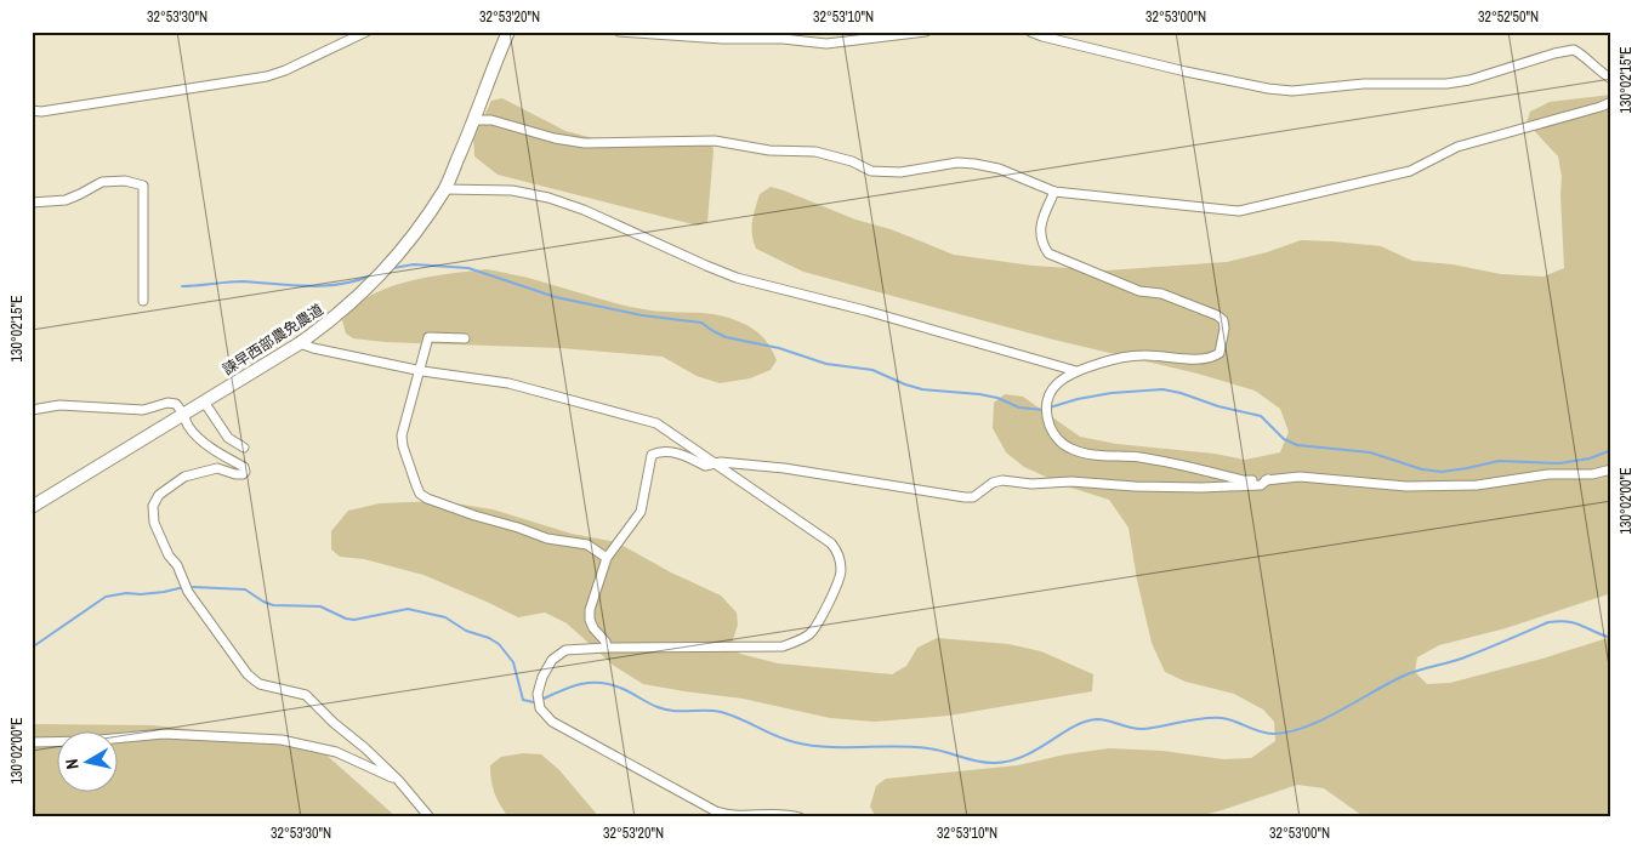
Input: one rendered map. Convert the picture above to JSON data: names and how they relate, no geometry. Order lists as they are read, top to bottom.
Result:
{
  "streets": {
    "street": ["諫早西部農免農道"]
  },
  "north": "left",
  "coordinates": [
    "32°53'30\"N",
    "32°53'20\"N",
    "32°53'10\"N",
    "32°53'00\"N",
    "32°52'50\"N",
    "130°02'15\"E",
    "130°02'00\"E"
  ]
}
